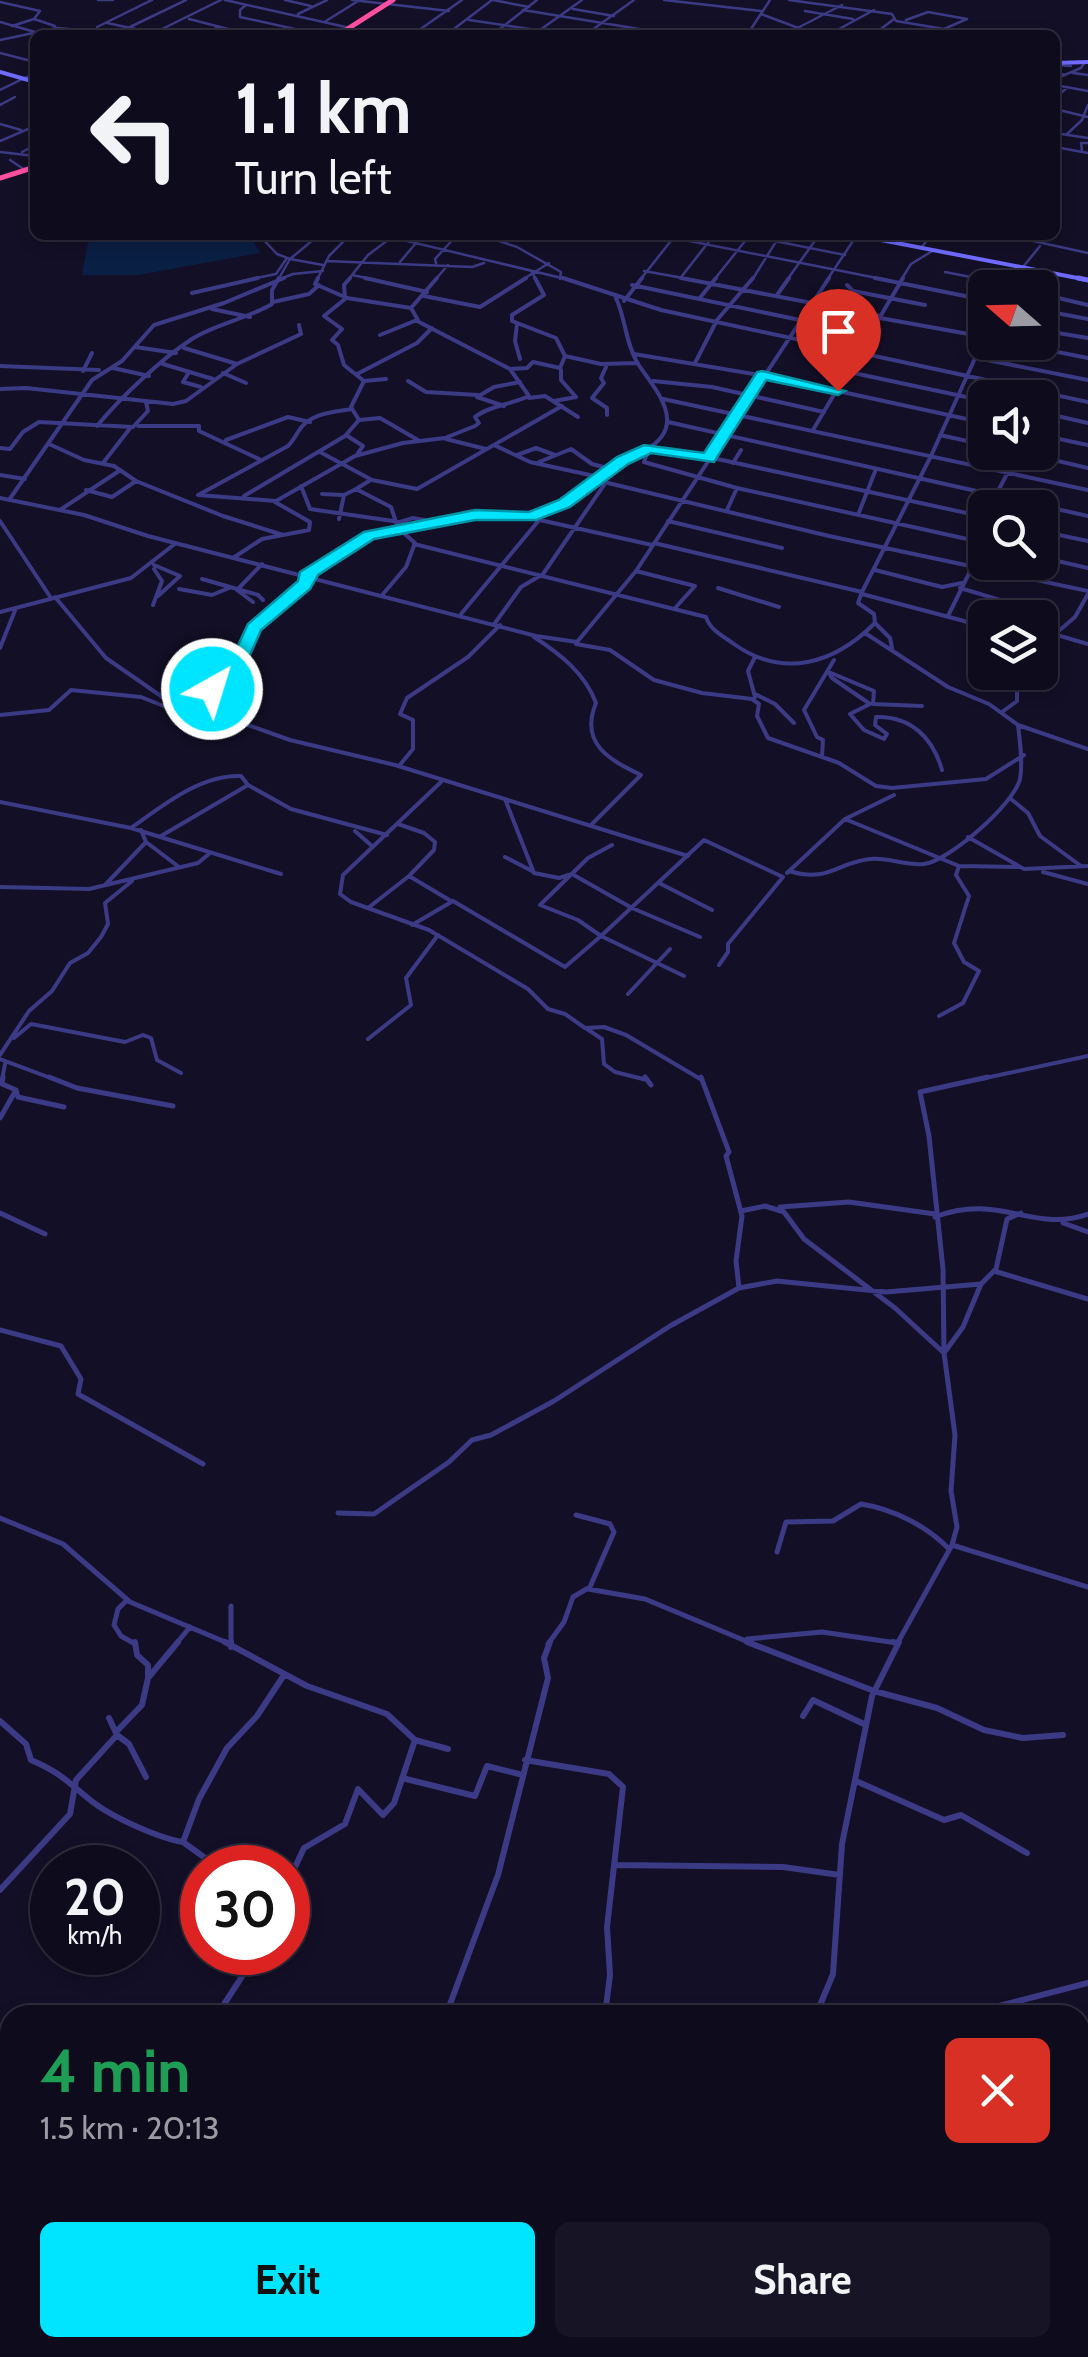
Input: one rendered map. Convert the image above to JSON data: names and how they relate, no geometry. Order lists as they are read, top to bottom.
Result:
{
  "north": "left",
  "page": {
    "turn": ["1.1 km", "Turn left"],
    "speed": "20 km/h",
    "limit": "30",
    "heading": ["4 min", "1.5 km · 20:13"],
    "buttons": ["Exit", "Share"]
  }
}
